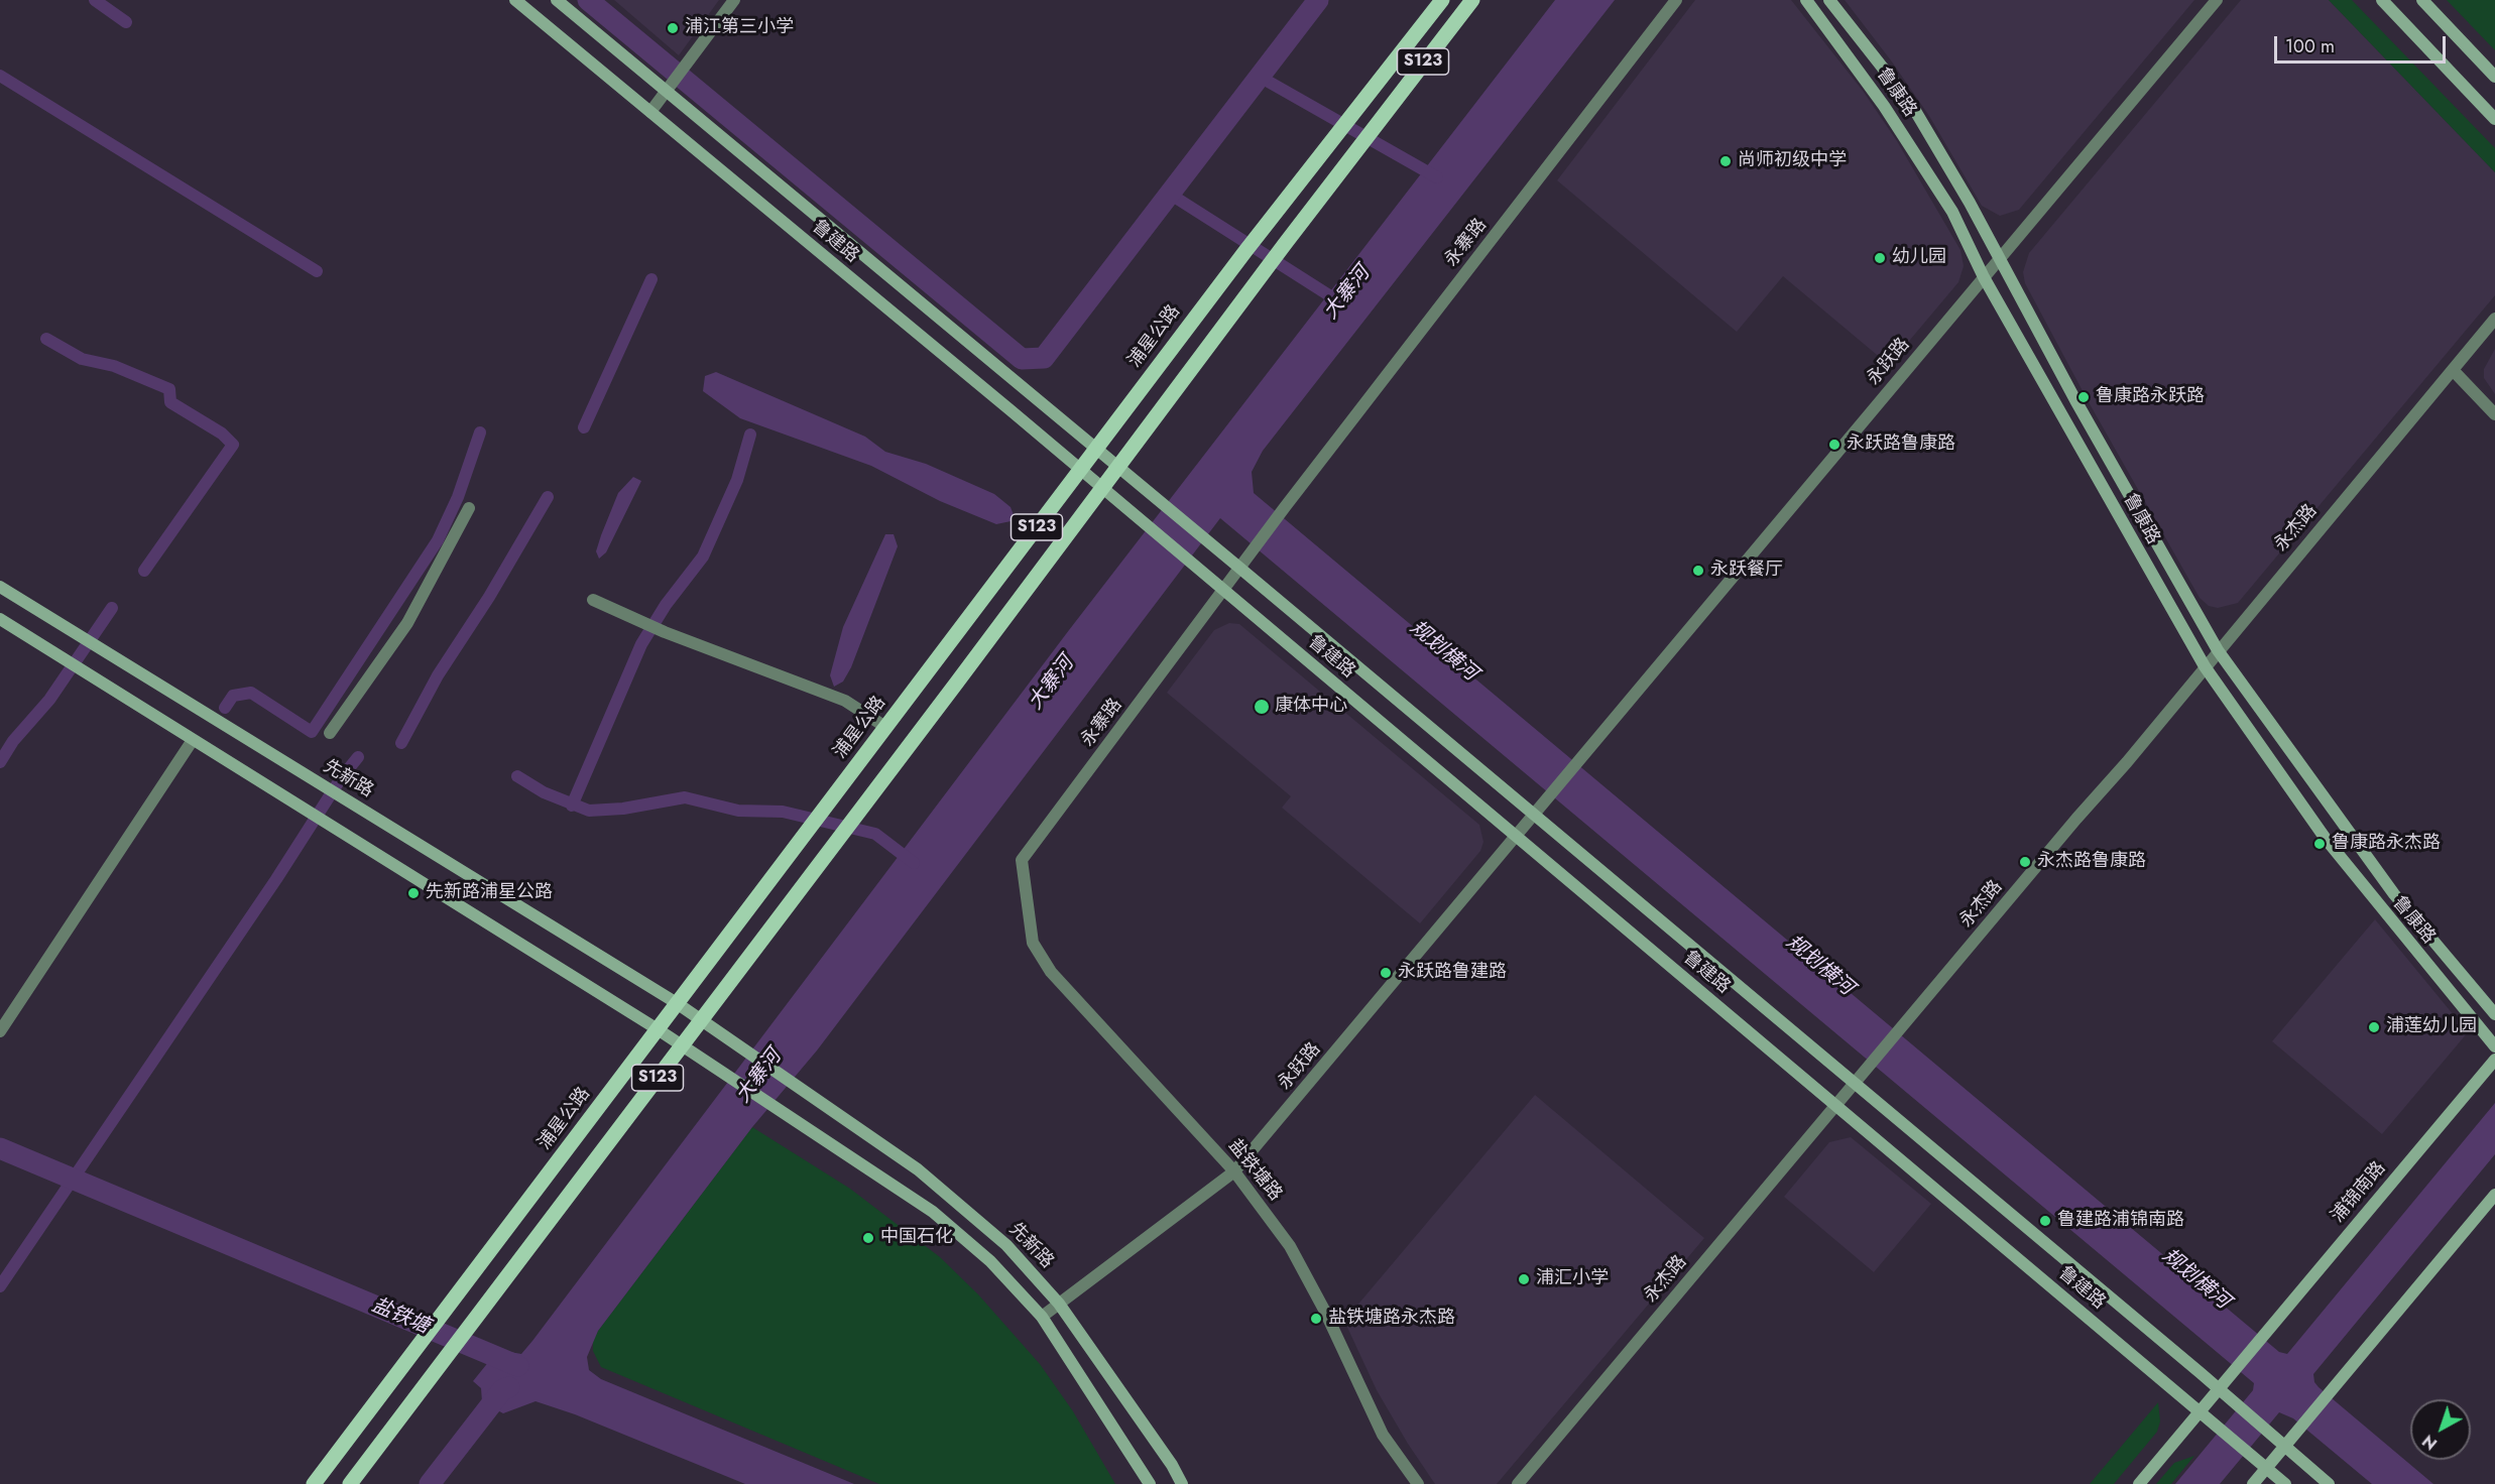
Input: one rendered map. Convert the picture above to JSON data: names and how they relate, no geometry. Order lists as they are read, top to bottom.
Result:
{
  "streets": {
    "main road": ["S123", "浦星公路"],
    "street": [
      "鲁康路",
      "鲁建路",
      "永寨路",
      "永跃路",
      "永杰路",
      "先新路",
      "盐铁塘路",
      "浦锦南路"
    ]
  },
  "crossings": [
    ["S123", "鲁建路"],
    ["S123", "先新路"],
    ["鲁康路", "永跃路"],
    ["鲁康路", "永杰路"],
    ["鲁建路", "永寨路"],
    ["鲁建路", "浦星公路"],
    ["鲁建路", "永跃路"],
    ["鲁建路", "永杰路"],
    ["鲁建路", "浦锦南路"],
    ["永寨路", "盐铁塘路"],
    ["浦星公路", "先新路"],
    ["永跃路", "先新路"],
    ["永跃路", "盐铁塘路"]
  ],
  "water": ["大寨河", "规划横河", "盐铁塘"],
  "places": [
    "浦江第三小学",
    "尚师初级中学",
    "幼儿园",
    "鲁康路永跃路",
    "永跃路鲁康路",
    "永跃餐厅",
    "康体中心",
    "鲁康路永杰路",
    "永杰路鲁康路",
    "先新路浦星公路",
    "永跃路鲁建路",
    "浦莲幼儿园",
    "鲁建路浦锦南路",
    "中国石化",
    "浦汇小学",
    "盐铁塘路永杰路"
  ],
  "scale_bar": "100 m",
  "north": "bottom left"
}
